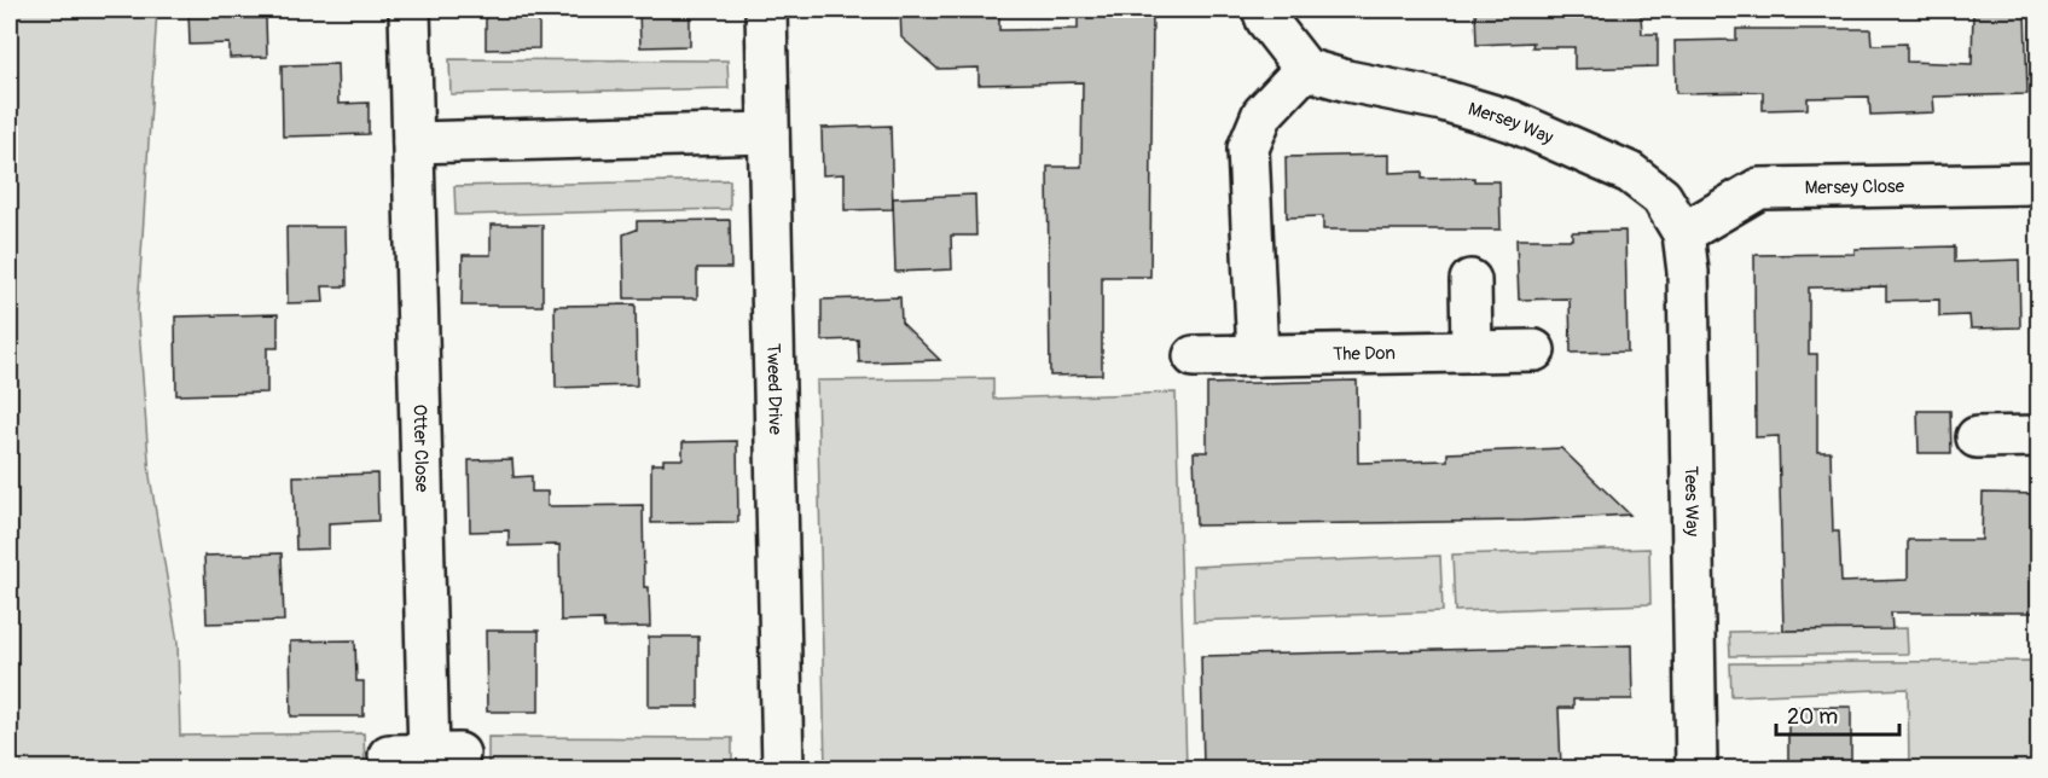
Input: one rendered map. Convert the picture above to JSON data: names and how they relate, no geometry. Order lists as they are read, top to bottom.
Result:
{
  "streets": {
    "street": [
      "Mersey Way",
      "Mersey Close",
      "The Don",
      "Tweed Drive",
      "Otter Close",
      "Tees Way"
    ]
  },
  "crossings": [
    ["Mersey Way", "Mersey Close"],
    ["Mersey Way", "Tees Way"],
    ["Mersey Close", "Tees Way"]
  ],
  "scale_bar": "20 m"
}
